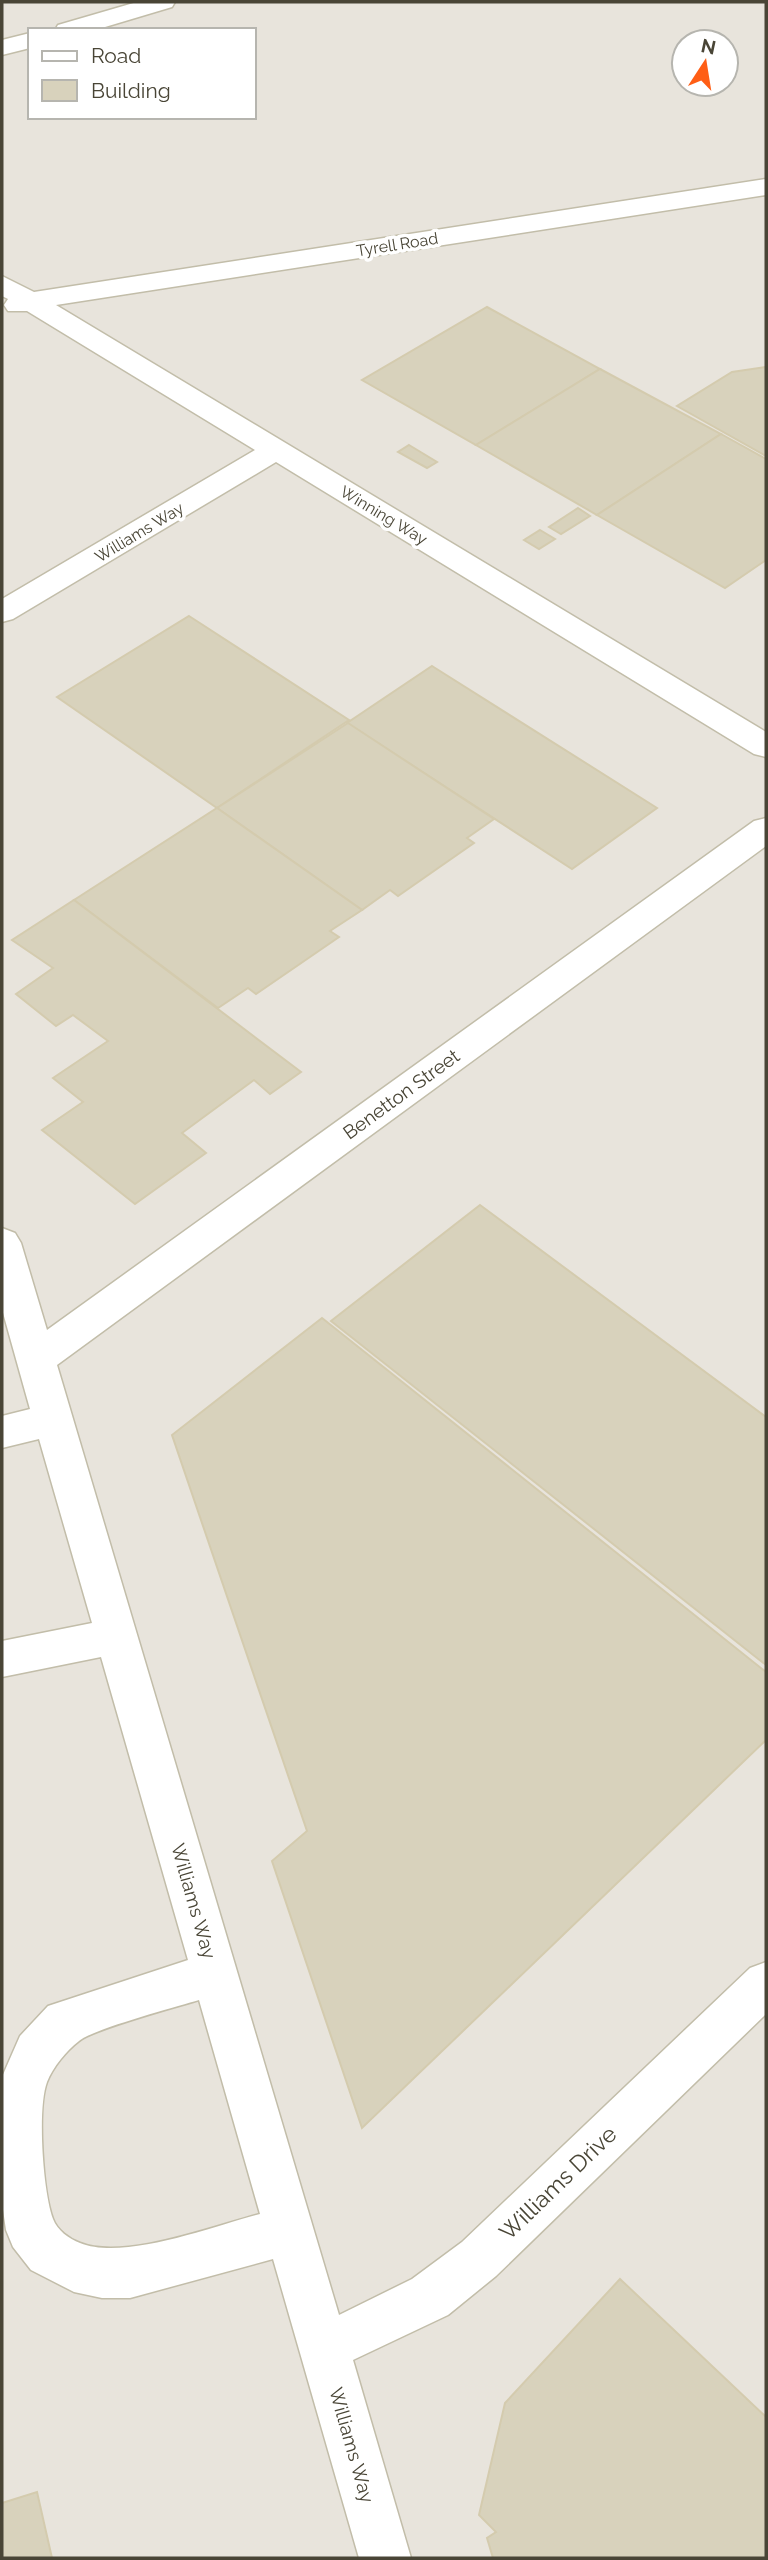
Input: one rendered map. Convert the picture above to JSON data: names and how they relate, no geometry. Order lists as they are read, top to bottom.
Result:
{
  "streets": {
    "street": [
      "Tyrell Road",
      "Winning Way",
      "Williams Way",
      "Benetton Street",
      "Williams Drive"
    ]
  },
  "crossings": [
    ["Tyrell Road", "Winning Way"],
    ["Winning Way", "Williams Way"],
    ["Williams Way", "Benetton Street"],
    ["Williams Way", "Williams Drive"]
  ],
  "legend": ["Road", "Building"],
  "north": "top"
}
